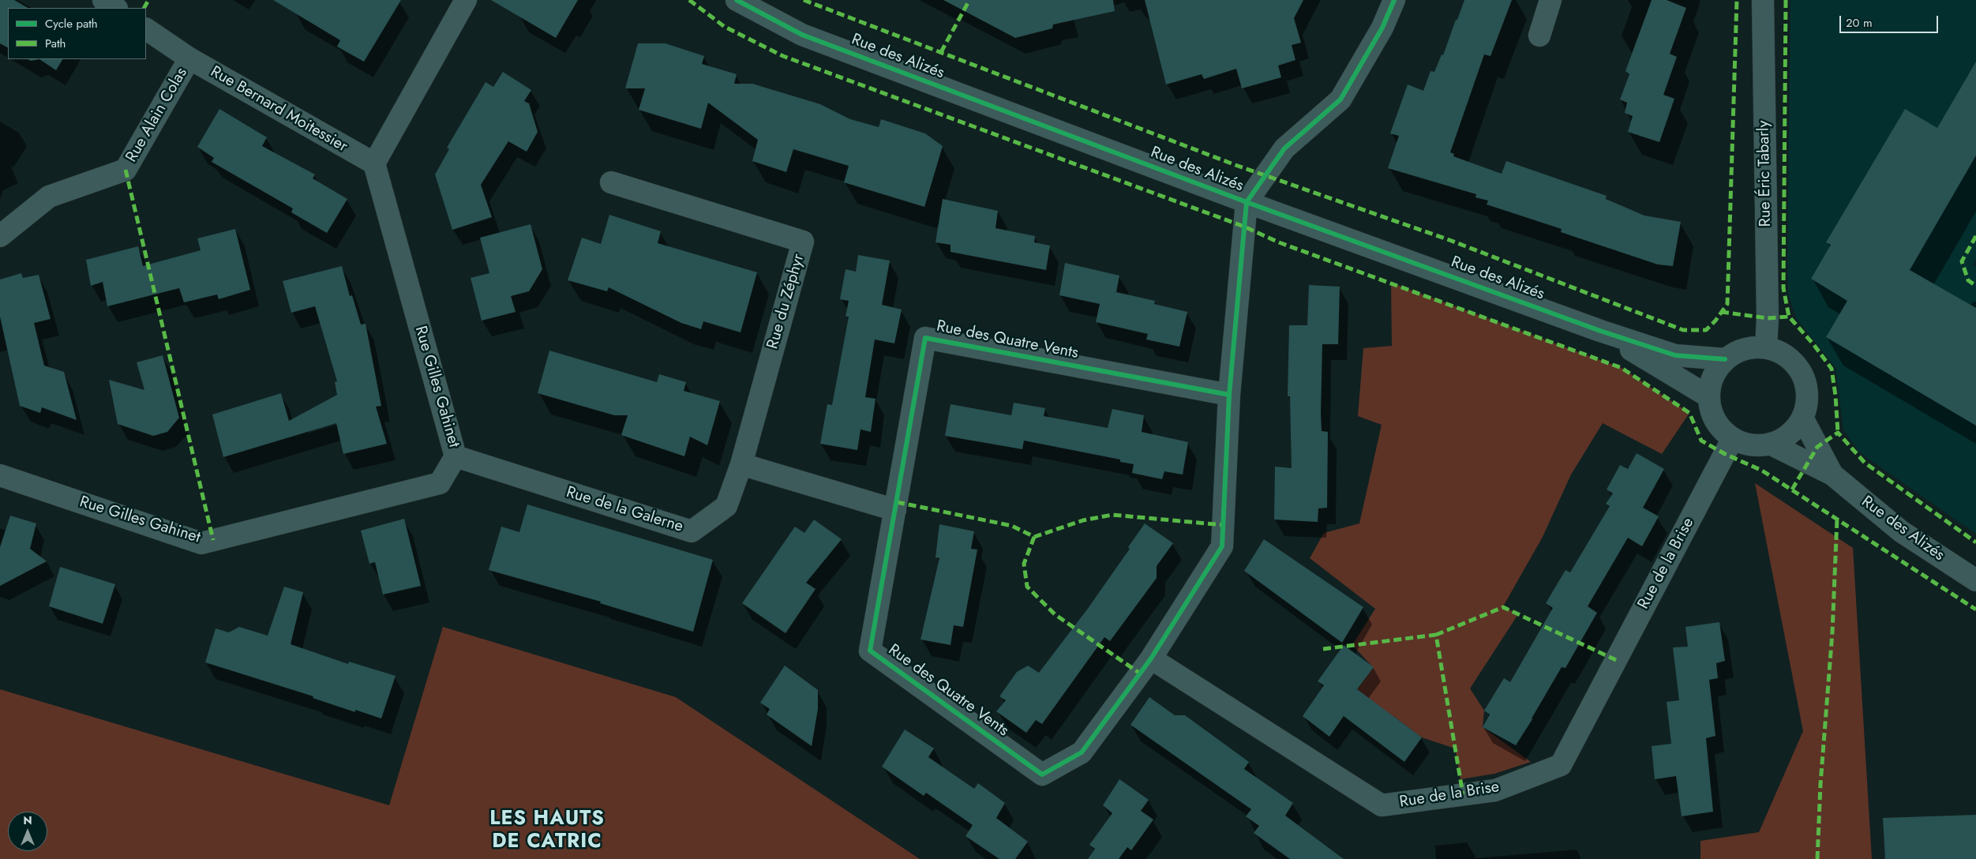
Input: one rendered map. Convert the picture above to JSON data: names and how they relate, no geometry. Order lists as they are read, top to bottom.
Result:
{
  "streets": {
    "street": [
      "Rue des Alizés",
      "Rue Bernard Moitessier",
      "Rue Alain Colas",
      "Rue Éric Tabarly",
      "Rue du Zéphyr",
      "Rue des Quatre Vents",
      "Rue Gilles Gahinet",
      "Rue de la Galerne",
      "Rue de la Brise"
    ]
  },
  "crossings": [
    ["Rue des Alizés", "Rue Éric Tabarly"],
    ["Rue des Alizés", "Rue des Quatre Vents"],
    ["Rue des Alizés", "Rue de la Brise"],
    ["Rue Bernard Moitessier", "Rue Alain Colas"],
    ["Rue Bernard Moitessier", "Rue Gilles Gahinet"],
    ["Rue Éric Tabarly", "Rue de la Brise"],
    ["Rue du Zéphyr", "Rue de la Galerne"],
    ["Rue des Quatre Vents", "Rue de la Brise"],
    ["Rue Gilles Gahinet", "Rue de la Galerne"]
  ],
  "districts": ["LES HAUTS DE CATRIC"],
  "legend": ["Cycle path", "Path"],
  "scale_bar": "20 m",
  "north": "top"
}
